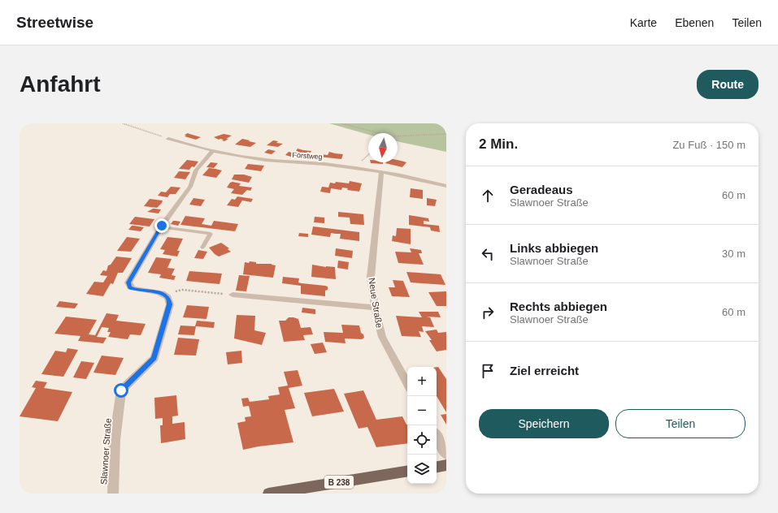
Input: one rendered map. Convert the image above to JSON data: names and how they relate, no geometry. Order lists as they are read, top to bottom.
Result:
{
  "streets": {
    "main road": ["B 238"],
    "street": ["Forstweg", "Neue Straße", "Slawnoer Straße"]
  },
  "crossings": [
    ["Forstweg", "Neue Straße"]
  ],
  "north": "bottom",
  "page": {
    "header": "Streetwise",
    "nav": ["Karte", "Ebenen", "Teilen"],
    "buttons": [
      "Route",
      ["Speichern", "Teilen"]
    ],
    "title": "Anfahrt",
    "heading": ["2 Min.", "Zu Fuß · 150 m"],
    "list": [
      ["Geradeaus", "Slawnoer Straße", "60 m"],
      ["Links abbiegen", "Slawnoer Straße", "30 m"],
      ["Rechts abbiegen", "Slawnoer Straße", "60 m"],
      "Ziel erreicht"
    ],
    "map_buttons": ["+", "−"]
  }
}
